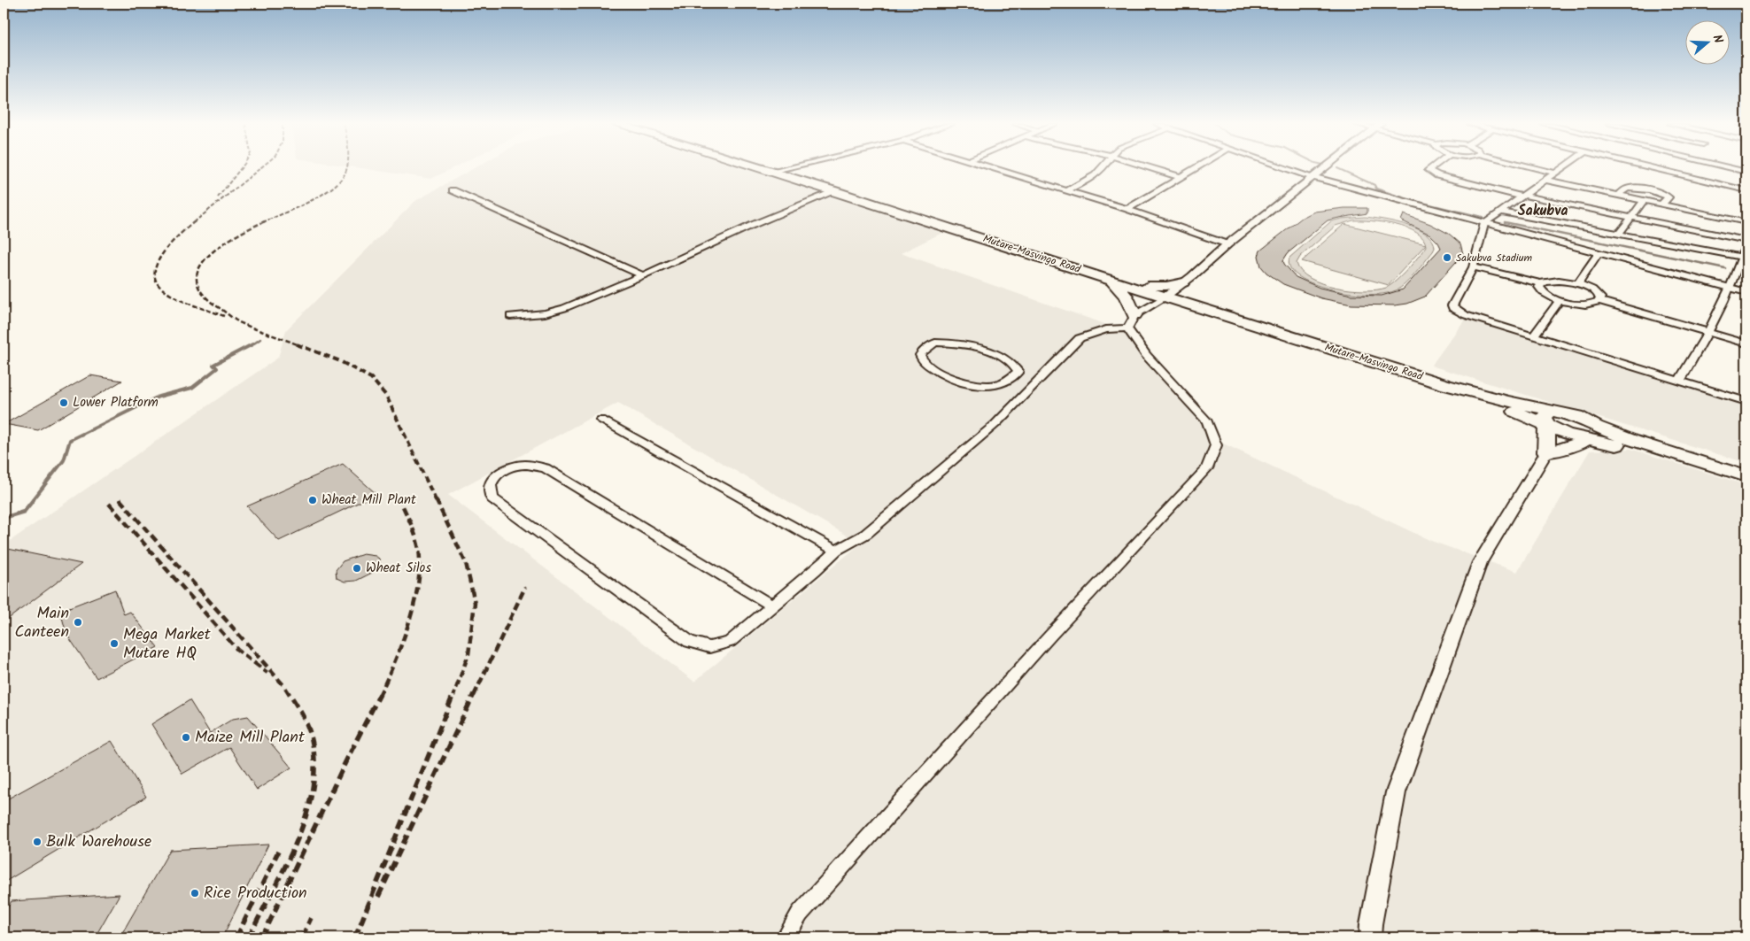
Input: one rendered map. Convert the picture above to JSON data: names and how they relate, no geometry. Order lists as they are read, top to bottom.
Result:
{
  "streets": {
    "highway": ["Mutare-Masvingo Road"]
  },
  "districts": ["Sakubva"],
  "places": [
    "Sakubva Stadium",
    "Lower Platform",
    "Wheat Mill Plant",
    "Wheat Silos",
    "Main Canteen",
    "Mega Market Mutare HQ",
    "Maize Mill Plant",
    "Bulk Warehouse",
    "Rice Production"
  ],
  "north": "right"
}
